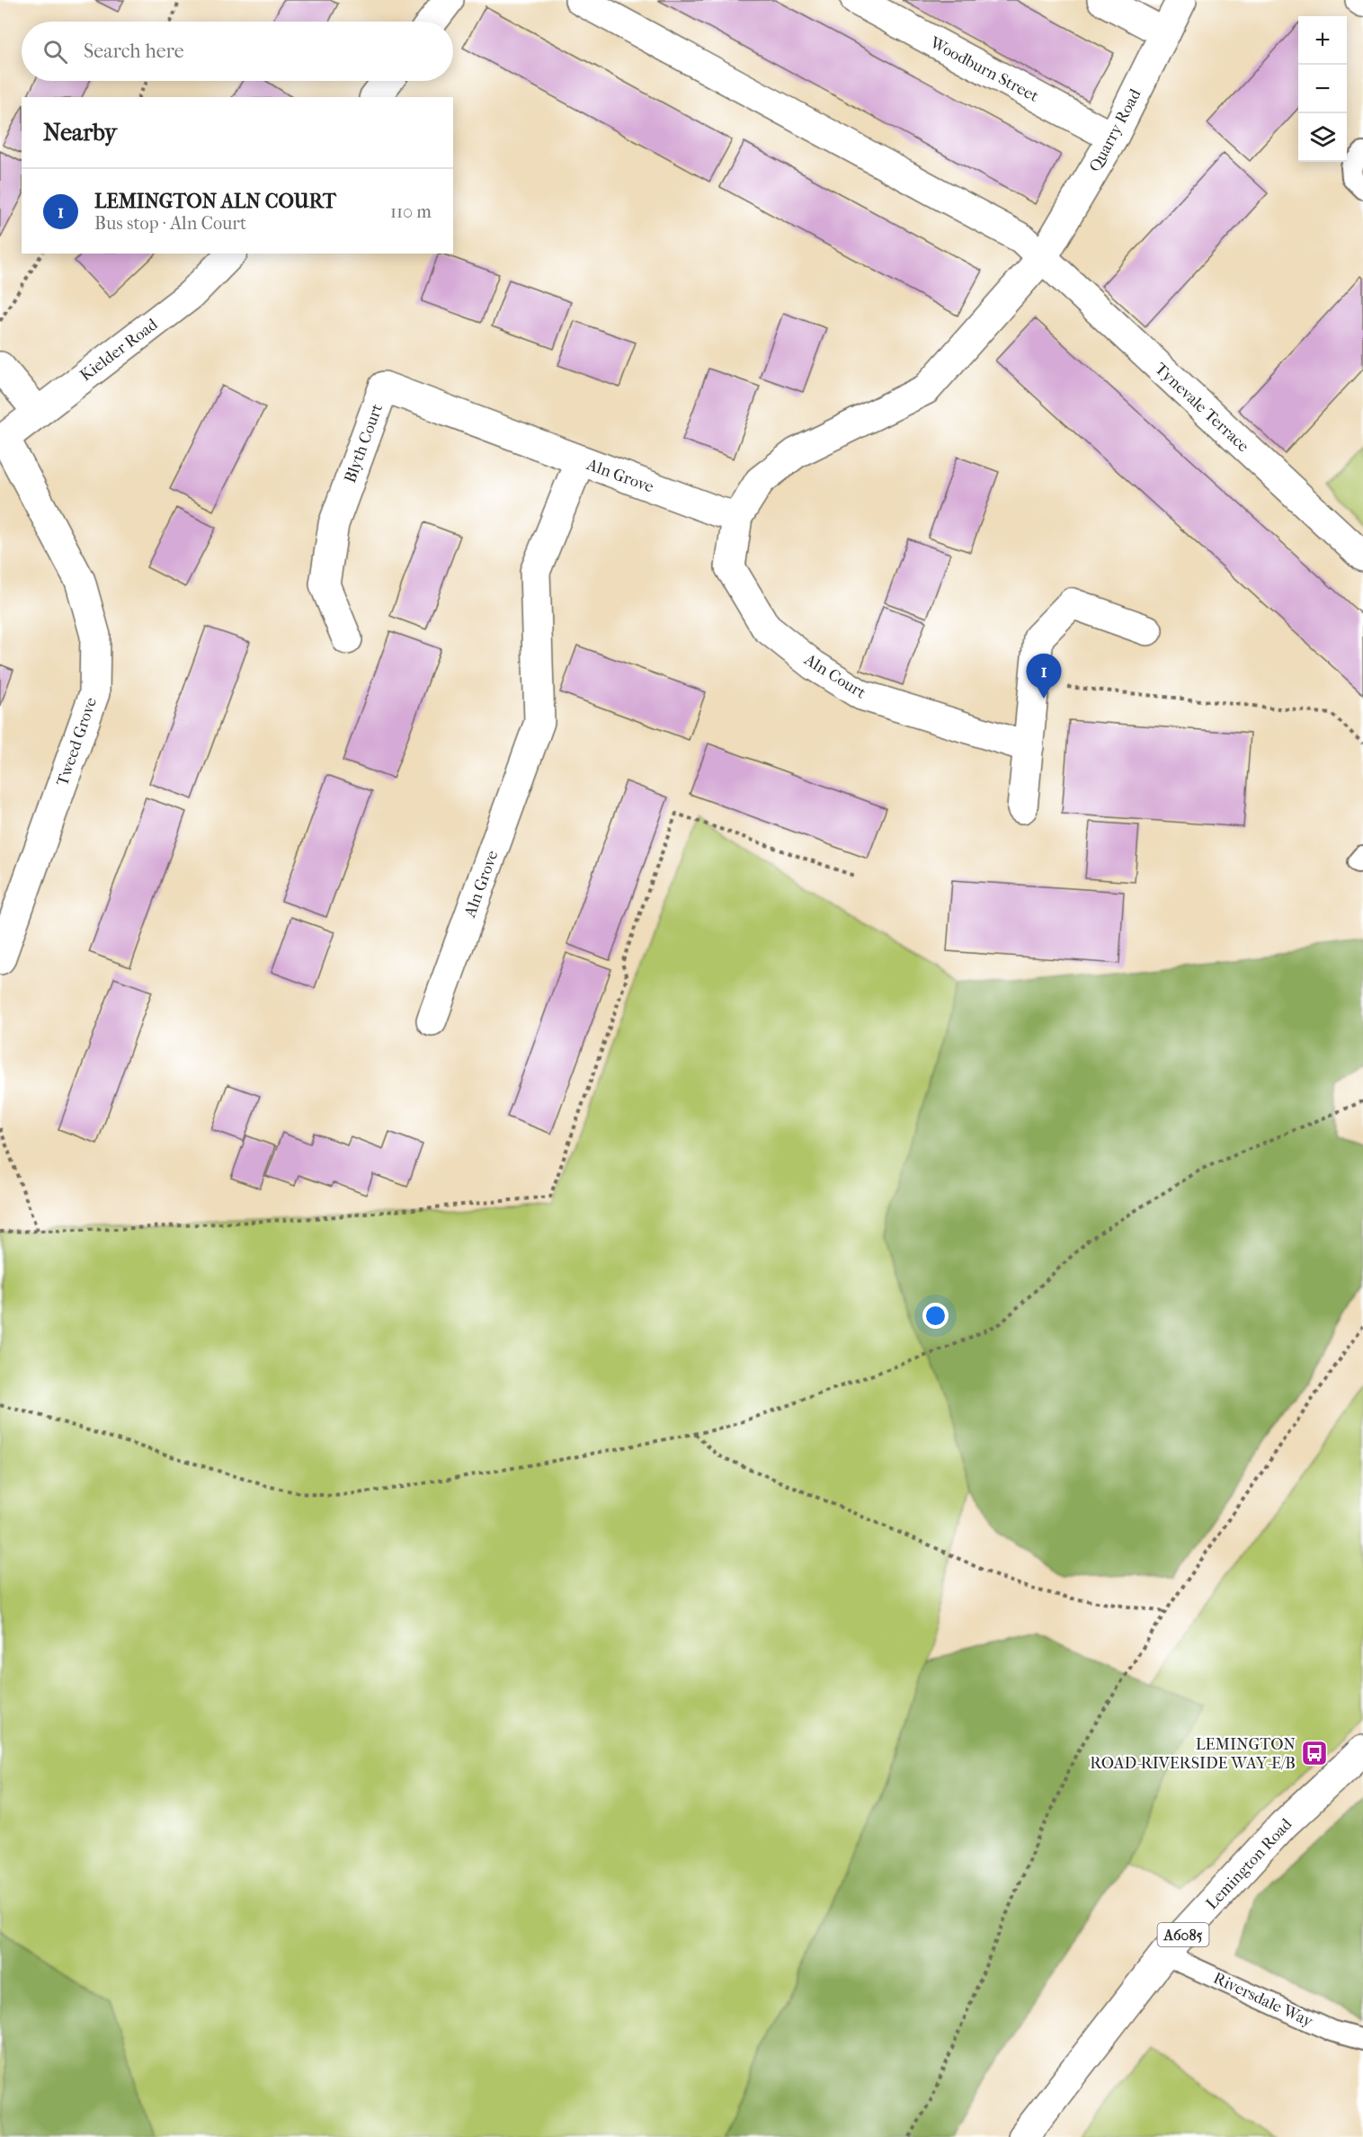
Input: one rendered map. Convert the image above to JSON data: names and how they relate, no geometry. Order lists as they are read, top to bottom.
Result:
{
  "streets": {
    "street": [
      "Woodburn Street",
      "Quarry Road",
      "Kielder Road",
      "Tynevale Terrace",
      "Blyth Court",
      "Aln Grove",
      "Aln Court",
      "Tweed Grove",
      "Lemington Road",
      "A6085"
    ],
    "lane": ["Riversdale Way"]
  },
  "crossings": [
    ["Woodburn Street", "Quarry Road"],
    ["Quarry Road", "Tynevale Terrace"],
    ["Kielder Road", "Tweed Grove"],
    ["Blyth Court", "Aln Grove"],
    ["Aln Grove", "Aln Court"],
    ["Lemington Road", "Riversdale Way"]
  ],
  "places": {
    "bus stop": ["LEMINGTON ROAD-RIVERSIDE WAY-E/B"]
  },
  "page": {
    "map_buttons": ["+", "−"],
    "search": "Search here",
    "heading": "Nearby",
    "list": [
      {
        "mark": "1",
        "name": "LEMINGTON ALN COURT",
        "note": "Bus stop · Aln Court",
        "value": "110 m"
      }
    ],
    "pins": "1"
  }
}
